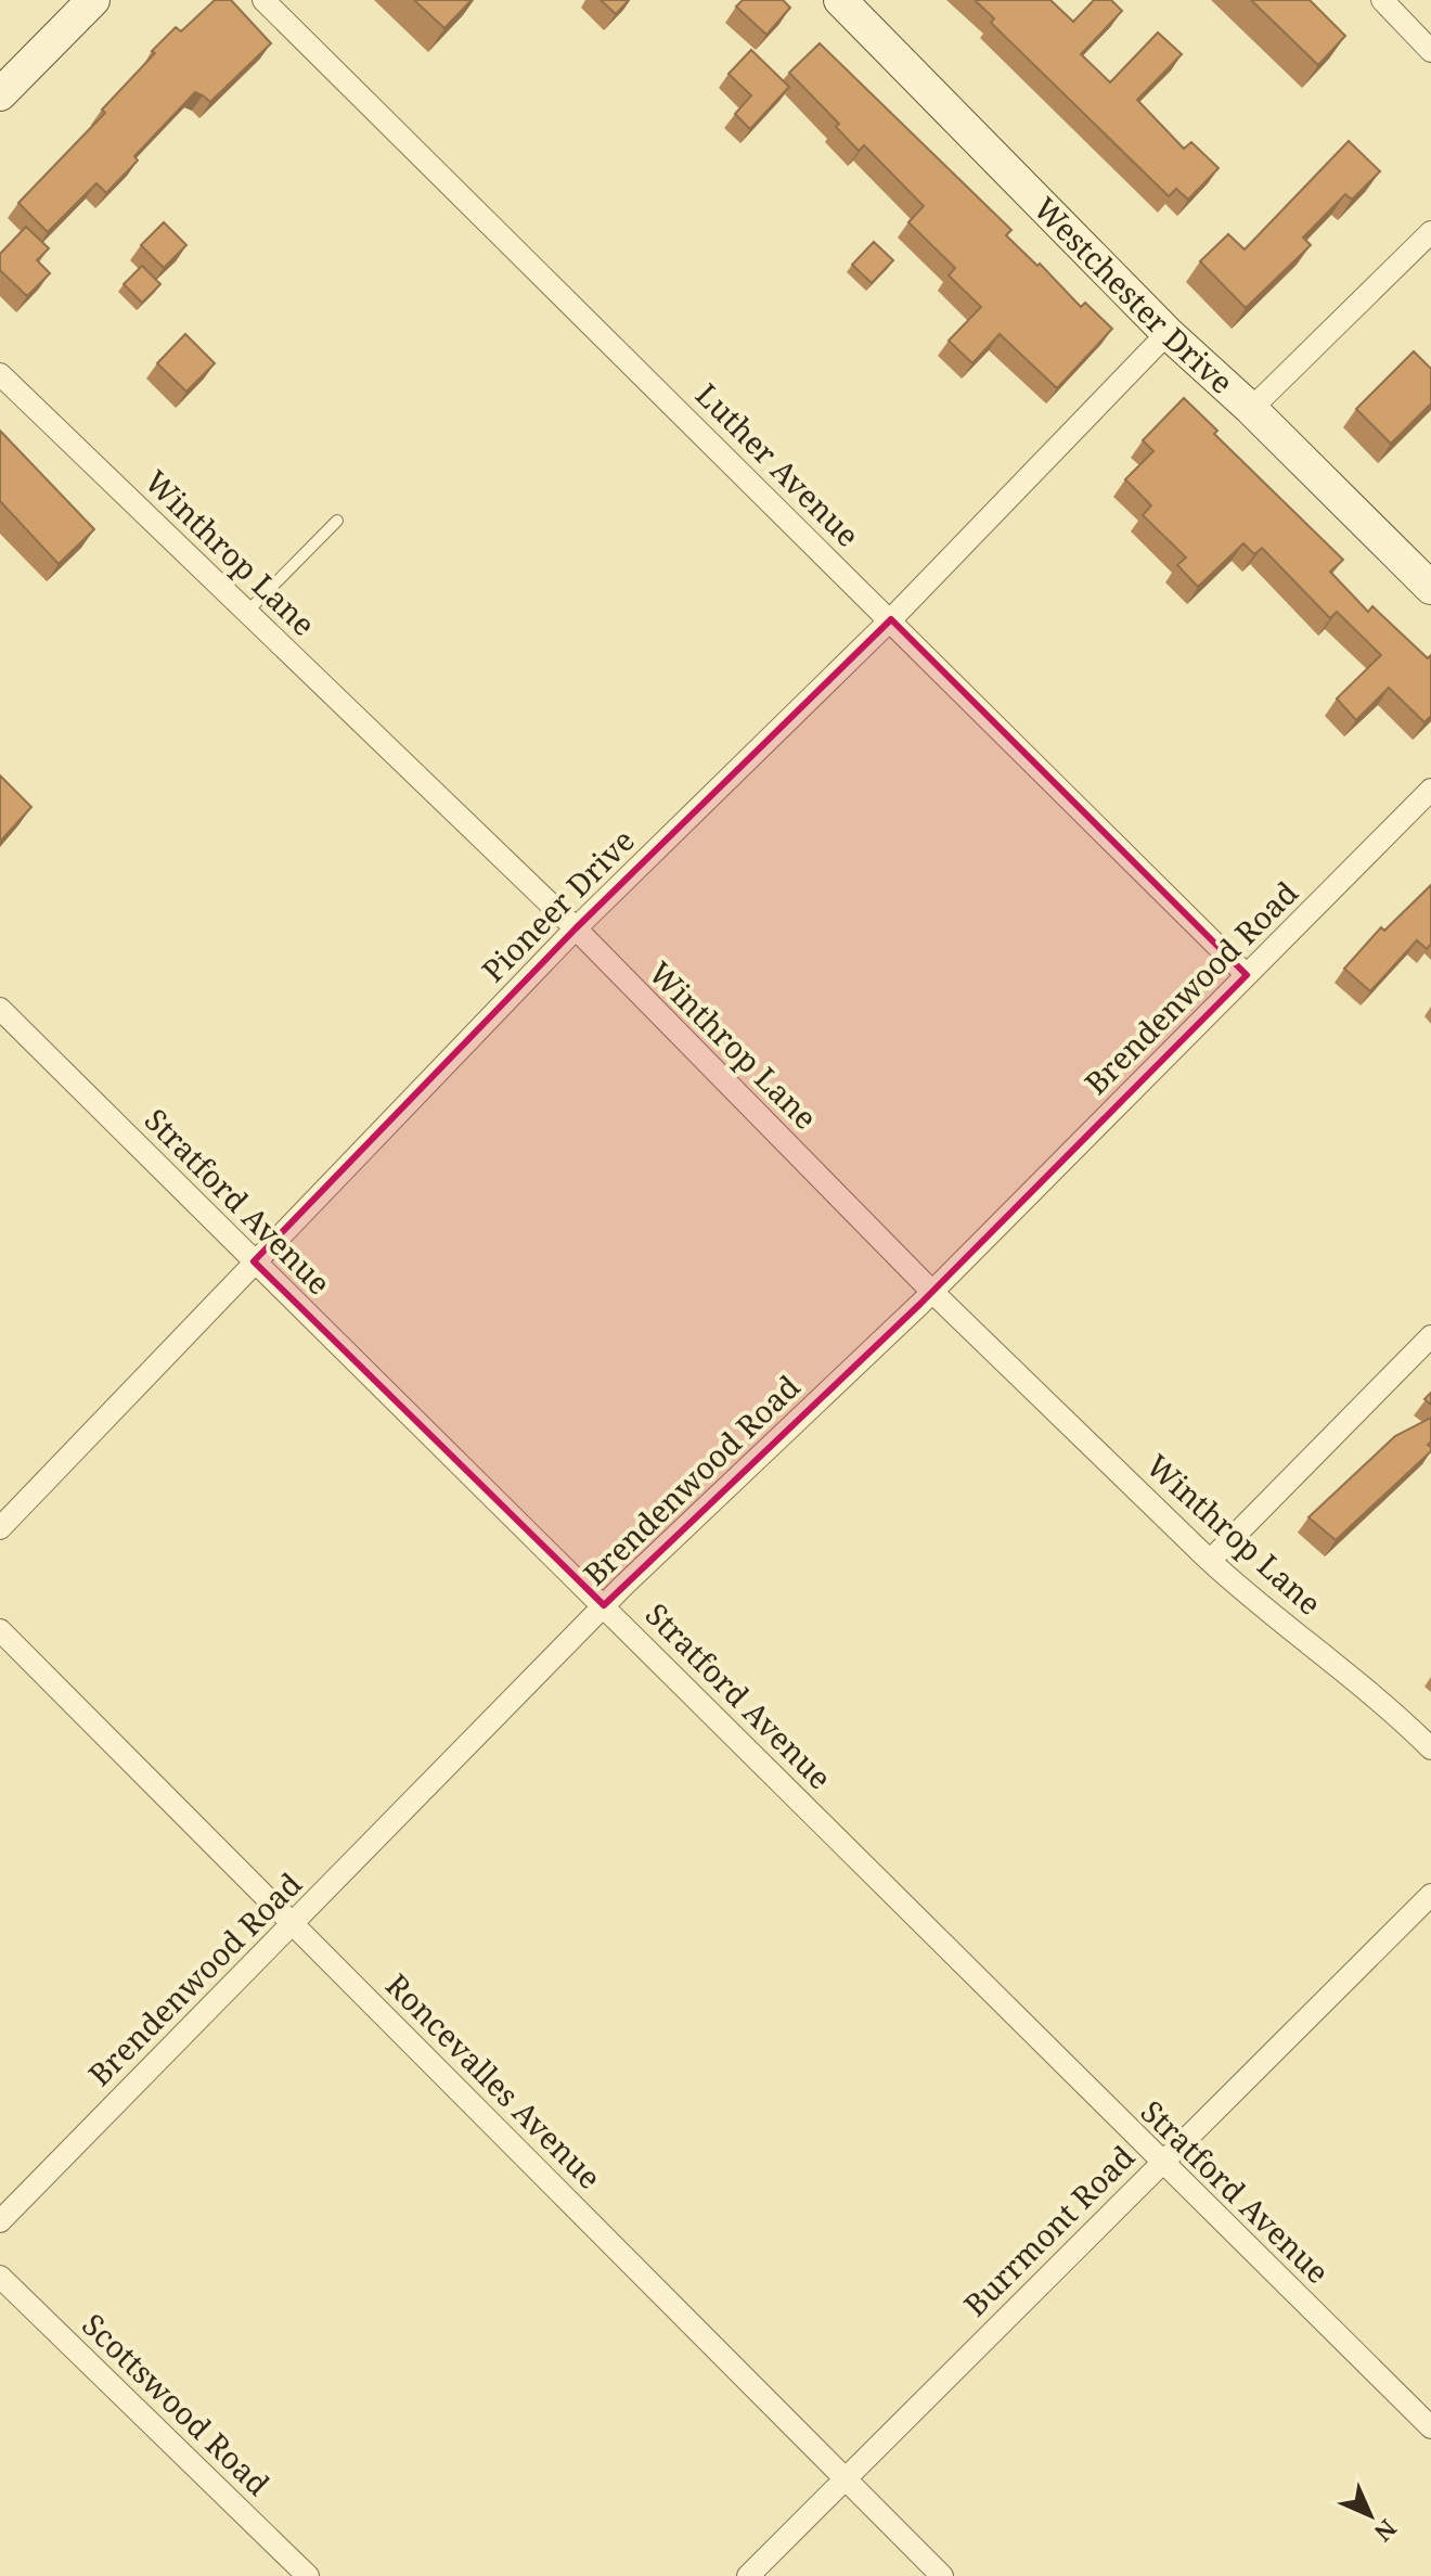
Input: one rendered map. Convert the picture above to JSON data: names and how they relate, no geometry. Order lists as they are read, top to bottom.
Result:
{
  "streets": {
    "street": [
      "Westchester Drive",
      "Luther Avenue",
      "Winthrop Lane",
      "Pioneer Drive",
      "Brendenwood Road",
      "Stratford Avenue",
      "Roncevalles Avenue",
      "Burrmont Road",
      "Scottswood Road"
    ]
  },
  "crossings": [
    ["Westchester Drive", "Pioneer Drive"],
    ["Luther Avenue", "Pioneer Drive"],
    ["Luther Avenue", "Brendenwood Road"],
    ["Winthrop Lane", "Pioneer Drive"],
    ["Winthrop Lane", "Brendenwood Road"],
    ["Pioneer Drive", "Stratford Avenue"],
    ["Brendenwood Road", "Stratford Avenue"],
    ["Brendenwood Road", "Roncevalles Avenue"],
    ["Stratford Avenue", "Burrmont Road"],
    ["Roncevalles Avenue", "Burrmont Road"]
  ],
  "north": "bottom right"
}
